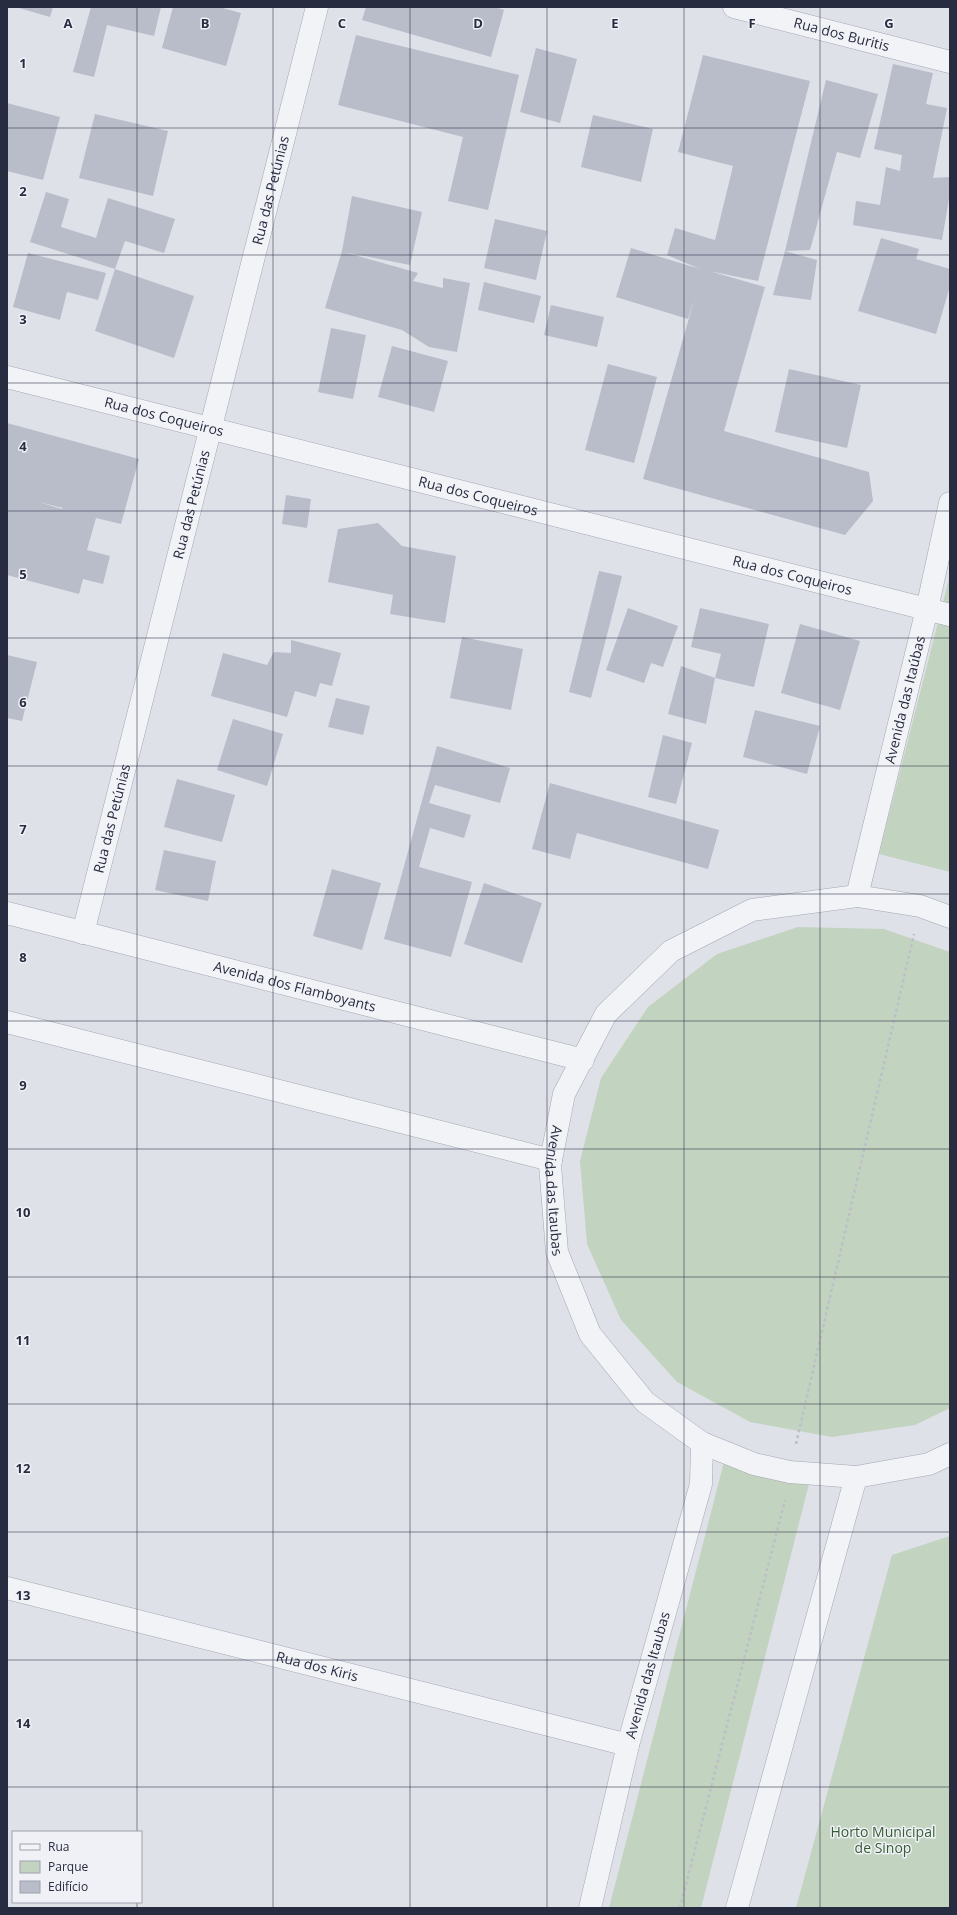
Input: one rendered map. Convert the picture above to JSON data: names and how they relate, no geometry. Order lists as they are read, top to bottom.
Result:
{
  "streets": {
    "street": [
      "Rua dos Buritis",
      "Rua das Petúnias",
      "Rua dos Coqueiros",
      "Avenida das Itaúbas",
      "Avenida dos Flamboyants",
      "Avenida das Itaubas",
      "Rua dos Kiris"
    ]
  },
  "crossings": [
    ["Rua das Petúnias", "Rua dos Coqueiros"],
    ["Rua das Petúnias", "Avenida dos Flamboyants"],
    ["Rua dos Coqueiros", "Avenida das Itaúbas"],
    ["Avenida das Itaúbas", "Avenida das Itaubas"],
    ["Avenida dos Flamboyants", "Avenida das Itaubas"],
    ["Avenida das Itaubas", "Rua dos Kiris"]
  ],
  "parks": ["Horto Municipal de Sinop"],
  "legend": ["Rua", "Parque", "Edifício"],
  "grid": {
    "columns": [
      "A",
      "B",
      "C",
      "D",
      "E",
      "F",
      "G"
    ],
    "rows": [
      "1",
      "2",
      "3",
      "4",
      "5",
      "6",
      "7",
      "8",
      "9",
      "10",
      "11",
      "12",
      "13",
      "14"
    ]
  }
}
